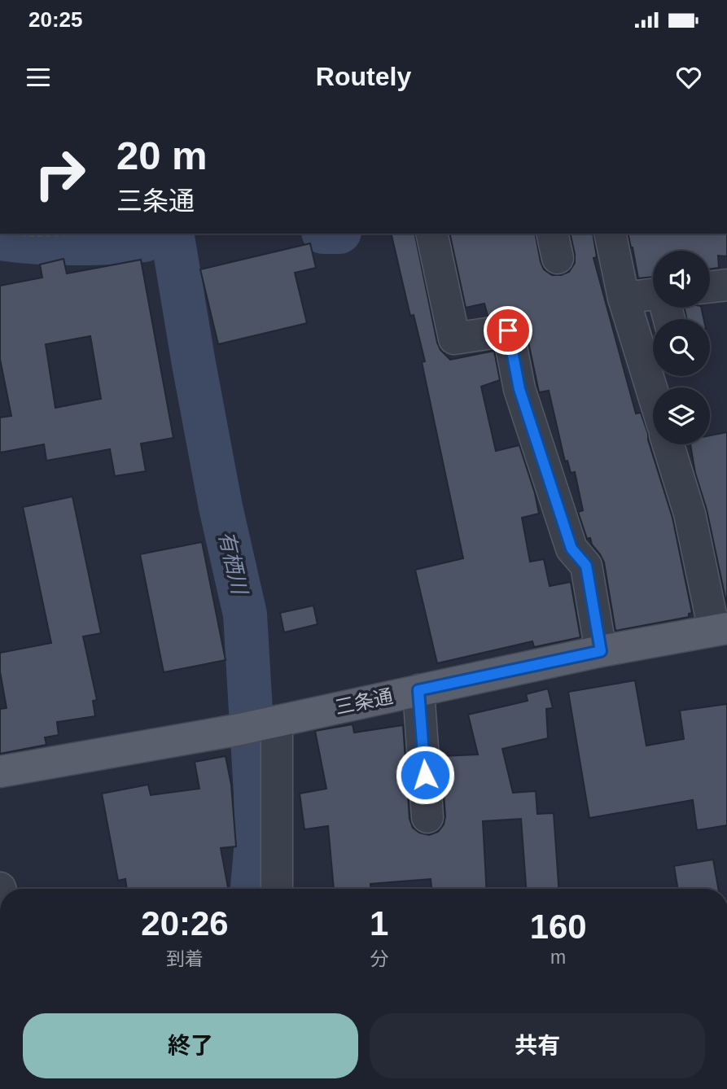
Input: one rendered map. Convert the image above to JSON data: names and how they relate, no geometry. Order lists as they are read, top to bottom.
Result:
{
  "streets": {
    "main road": ["三条通"]
  },
  "water": ["有栖川"],
  "page": {
    "status": "20:25",
    "header": "Routely",
    "turn": ["20 m", "三条通"],
    "eta": [
      "20:26",
      "到着",
      "1",
      "分",
      "160",
      "m"
    ],
    "buttons": ["終了", "共有"]
  }
}
